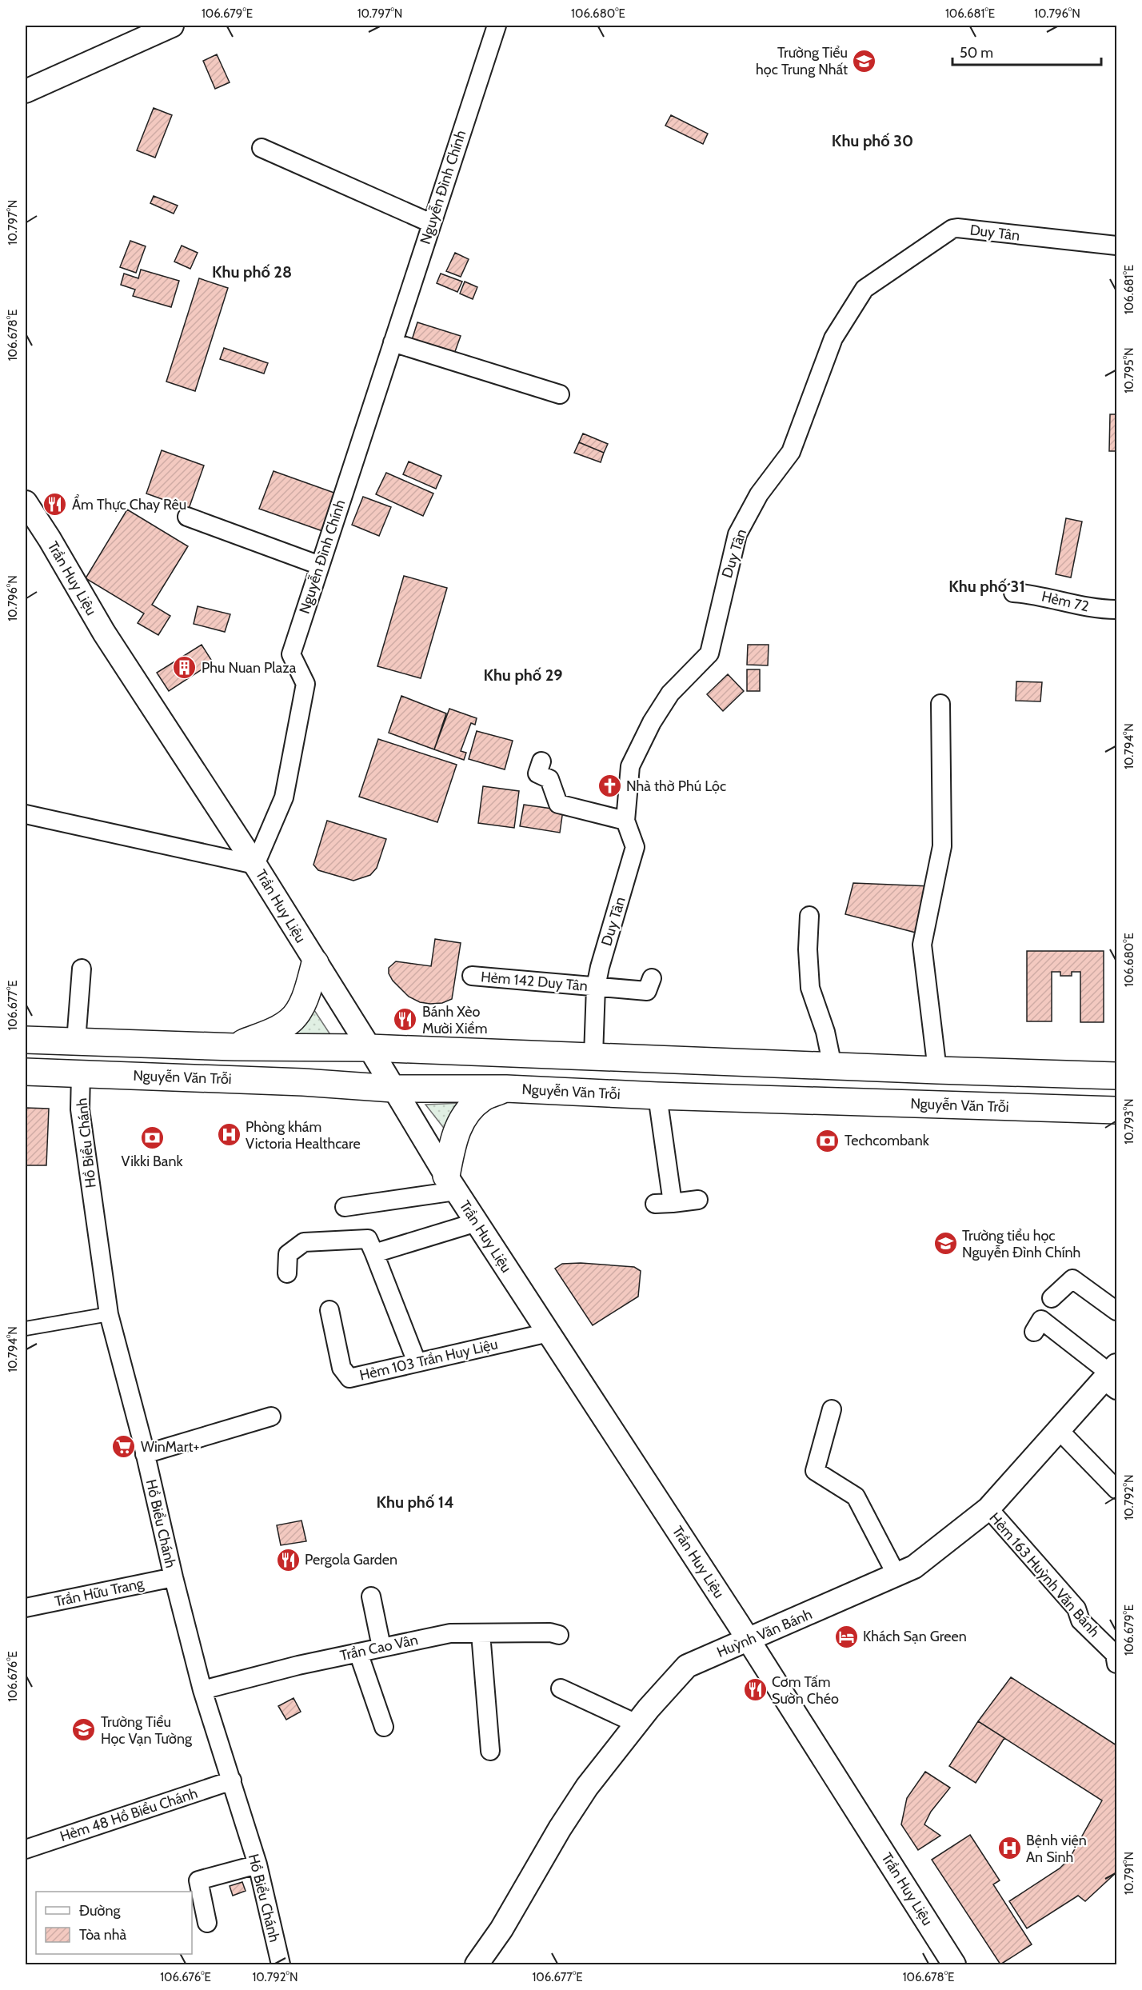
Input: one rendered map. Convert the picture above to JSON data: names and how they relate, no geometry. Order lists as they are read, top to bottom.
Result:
{
  "streets": {
    "main road": ["Nguyễn Văn Trỗi"],
    "street": [
      "Nguyễn Đình Chính",
      "Duy Tân",
      "Trần Huy Liệu",
      "Hẻm 72",
      "Hẻm 142 Duy Tân",
      "Hồ Biểu Chánh",
      "Hẻm 103 Trần Huy Liệu",
      "Hẻm 163 Huỳnh Văn Bánh",
      "Trần Hữu Trang",
      "Huỳnh Văn Bánh",
      "Trần Cao Vân",
      "Hẻm 48 Hồ Biểu Chánh"
    ]
  },
  "crossings": [
    ["Nguyễn Đình Chính", "Trần Huy Liệu"],
    ["Duy Tân", "Hẻm 142 Duy Tân"],
    ["Trần Huy Liệu", "Nguyễn Văn Trỗi"],
    ["Trần Huy Liệu", "Hẻm 103 Trần Huy Liệu"],
    ["Trần Huy Liệu", "Huỳnh Văn Bánh"],
    ["Nguyễn Văn Trỗi", "Hồ Biểu Chánh"],
    ["Hồ Biểu Chánh", "Trần Hữu Trang"],
    ["Hồ Biểu Chánh", "Trần Cao Vân"],
    ["Hồ Biểu Chánh", "Hẻm 48 Hồ Biểu Chánh"],
    ["Hẻm 163 Huỳnh Văn Bánh", "Huỳnh Văn Bánh"]
  ],
  "districts": [
    "Khu phố 30",
    "Khu phố 28",
    "Khu phố 31",
    "Khu phố 29",
    "Khu phố 14"
  ],
  "places": {
    "school or university": ["Trường Tiểu học Trung Nhất", "Trường tiểu học Nguyễn Đình Chính", "Trường Tiểu Học Vạn Tường"],
    "restaurant": [
      "Ẩm Thực Chay Rêu",
      "Bánh Xèo Mười Xiềm",
      "Pergola Garden",
      "Cơm Tấm Sườn Chéo"
    ],
    "building": ["Phu Nuan Plaza"],
    "church": ["Nhà thờ Phú Lộc"],
    "hospital": ["Phòng khám Victoria Healthcare", "Bệnh viện An Sinh"],
    "bank": ["Vikki Bank", "Techcombank"],
    "supermarket": ["WinMart+"],
    "hotel": ["Khách Sạn Green"]
  },
  "legend": ["Đường", "Tòa nhà"],
  "scale_bar": "50 m",
  "coordinates": [
    "106.679°E",
    "10.797°N",
    "106.680°E",
    "106.681°E",
    "10.796°N",
    "106.678°E",
    "10.795°N",
    "10.794°N",
    "106.677°E",
    "10.793°N",
    "10.792°N",
    "106.676°E",
    "10.791°N"
  ]
}
